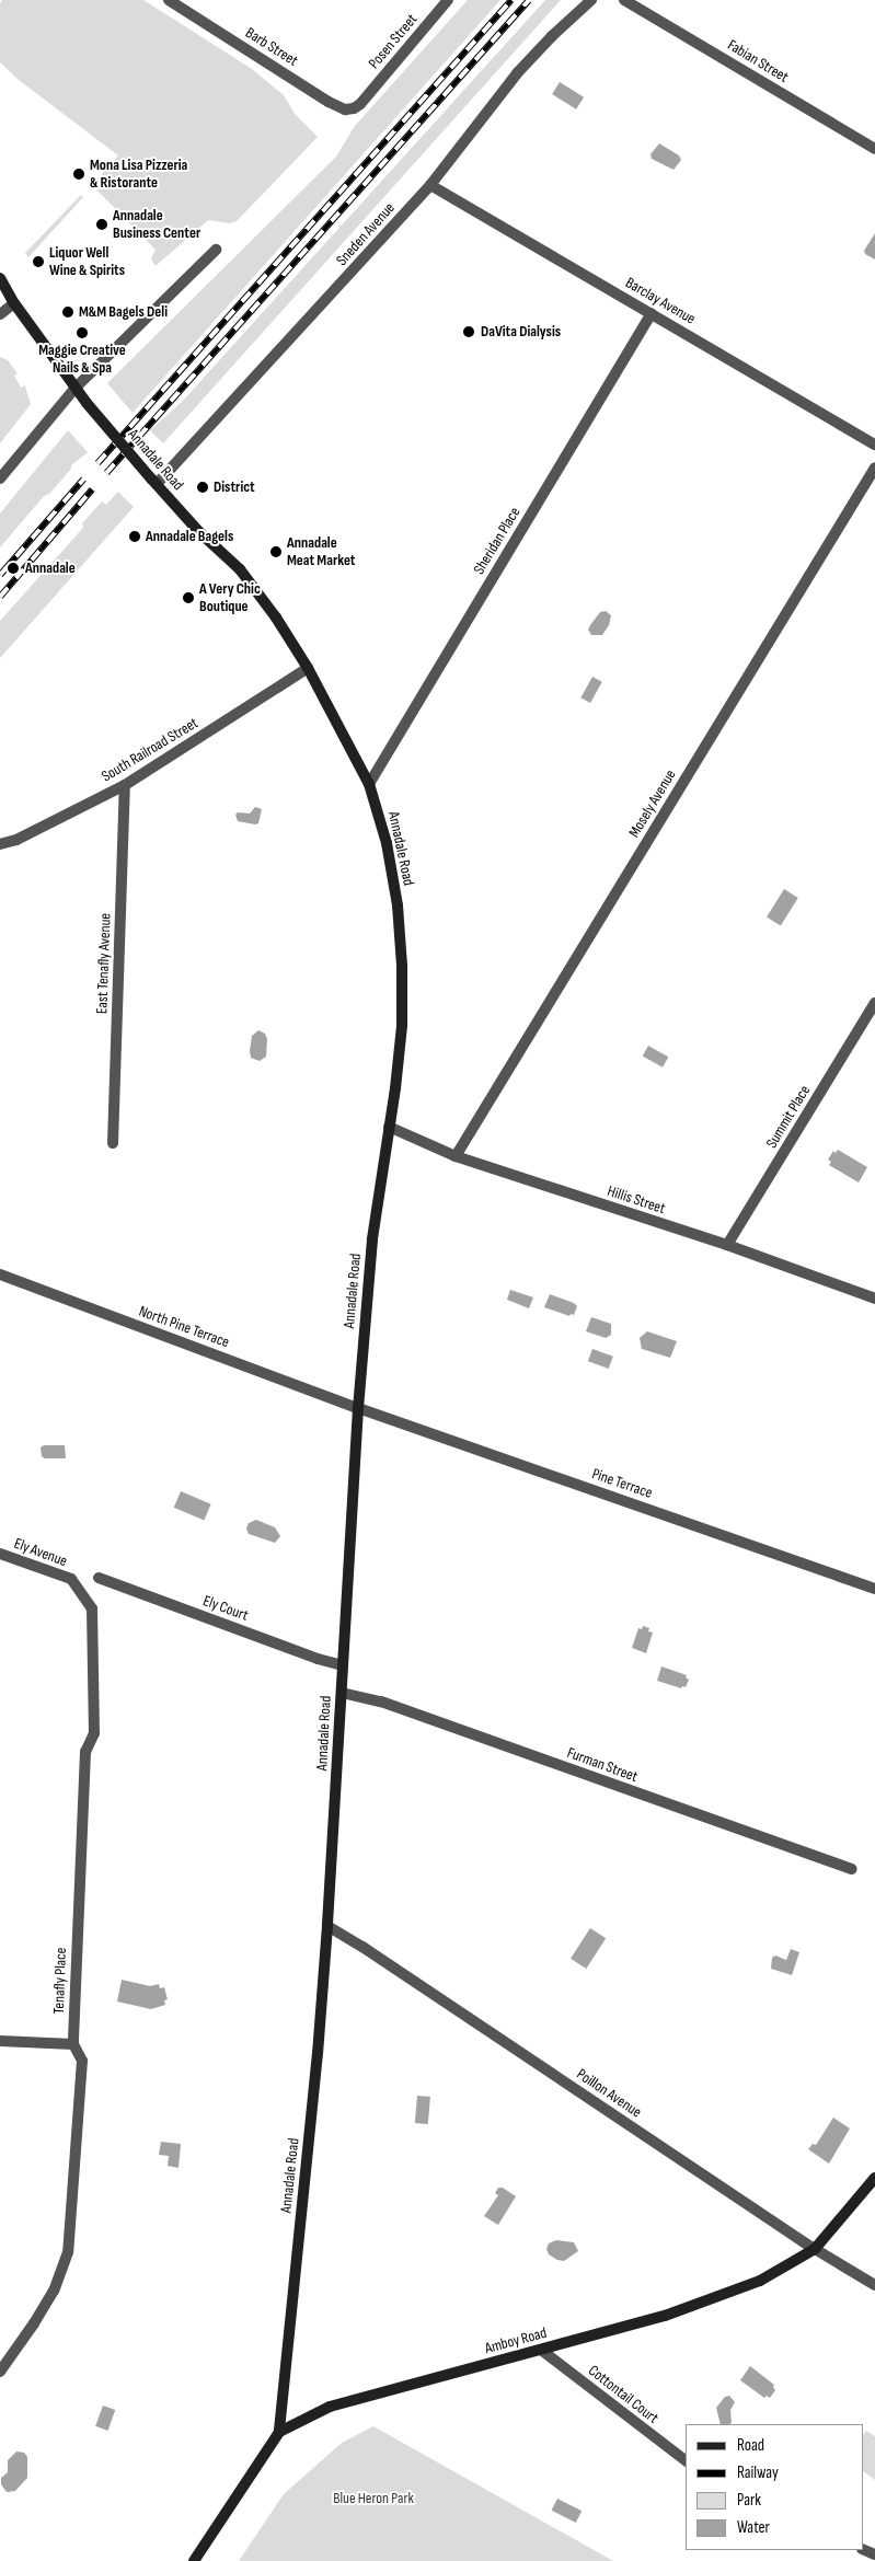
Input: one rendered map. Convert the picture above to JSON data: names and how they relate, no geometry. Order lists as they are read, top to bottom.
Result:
{
  "streets": {
    "street": [
      "Posen Street",
      "Barb Street",
      "Fabian Street",
      "Sneden Avenue",
      "Barclay Avenue",
      "Annadale Road",
      "Sheridan Place",
      "South Railroad Street",
      "Mosely Avenue",
      "East Tenafly Avenue",
      "Summit Place",
      "Hillis Street",
      "North Pine Terrace",
      "Pine Terrace",
      "Ely Avenue",
      "Ely Court",
      "Furman Street",
      "Tenafly Place",
      "Poillon Avenue",
      "Amboy Road",
      "Cottontail Court"
    ]
  },
  "crossings": [
    ["Posen Street", "Barb Street"],
    ["Sneden Avenue", "Barclay Avenue"],
    ["Sneden Avenue", "Annadale Road"],
    ["Barclay Avenue", "Sheridan Place"],
    ["Annadale Road", "Sheridan Place"],
    ["Annadale Road", "South Railroad Street"],
    ["Annadale Road", "Hillis Street"],
    ["Annadale Road", "North Pine Terrace"],
    ["Annadale Road", "Pine Terrace"],
    ["Annadale Road", "Ely Court"],
    ["Annadale Road", "Furman Street"],
    ["Annadale Road", "Poillon Avenue"],
    ["Annadale Road", "Amboy Road"],
    ["South Railroad Street", "East Tenafly Avenue"],
    ["Mosely Avenue", "Hillis Street"],
    ["Summit Place", "Hillis Street"],
    ["North Pine Terrace", "Pine Terrace"],
    ["Ely Avenue", "Tenafly Place"],
    ["Poillon Avenue", "Amboy Road"],
    ["Amboy Road", "Cottontail Court"]
  ],
  "parks": ["Blue Heron Park"],
  "places": [
    "Mona Lisa Pizzeria & Ristorante",
    "Annadale Business Center",
    "Liquor Well Wine & Spirits",
    "M&M Bagels Deli",
    "DaVita Dialysis",
    "Maggie Creative Nails & Spa",
    "District",
    "Annadale Bagels",
    "Annadale Meat Market",
    "Annadale",
    "A Very Chic Boutique"
  ],
  "legend": [
    "Road",
    "Railway",
    "Park",
    "Water"
  ]
}
